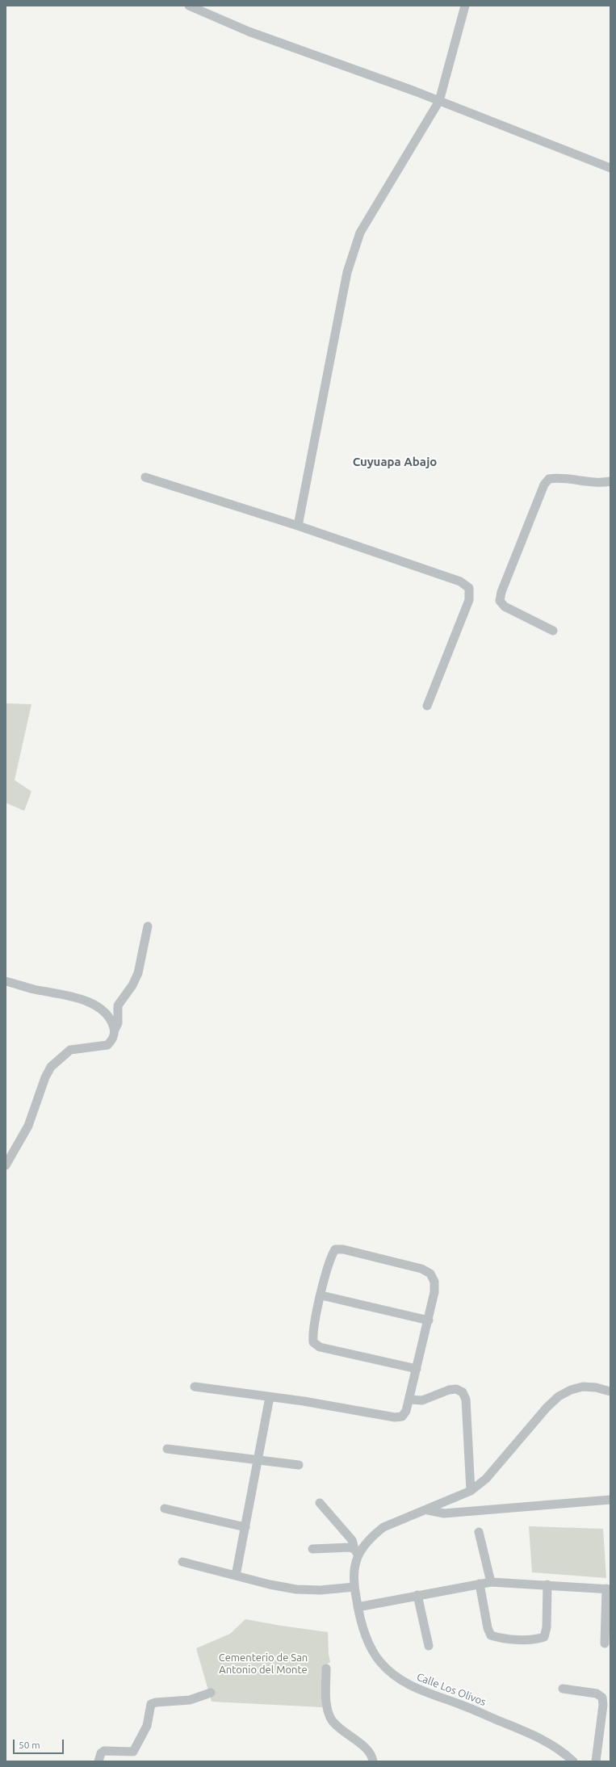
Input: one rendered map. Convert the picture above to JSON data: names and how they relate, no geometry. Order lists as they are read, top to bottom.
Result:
{
  "streets": {
    "street": ["Calle Los Olivos"]
  },
  "districts": ["Cuyuapa Abajo"],
  "parks": ["Cementerio de San Antonio del Monte"],
  "scale_bar": "50 m"
}
